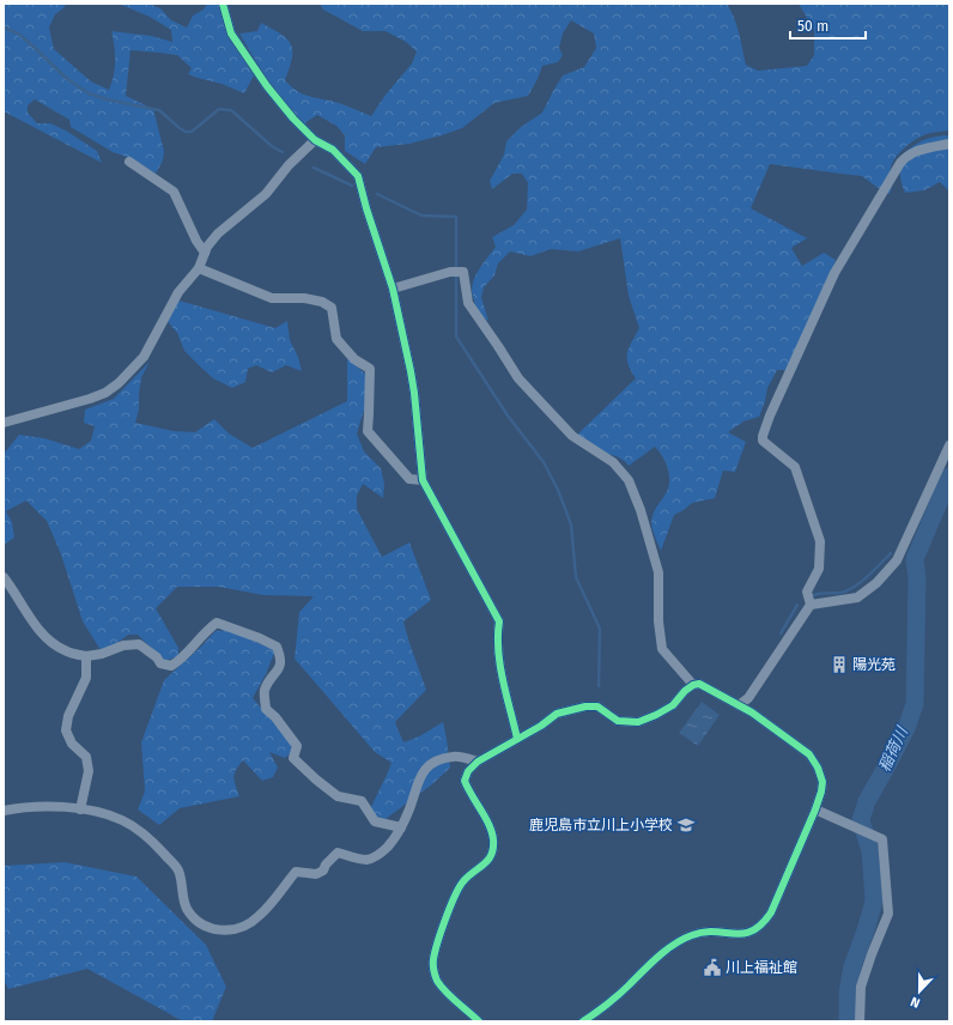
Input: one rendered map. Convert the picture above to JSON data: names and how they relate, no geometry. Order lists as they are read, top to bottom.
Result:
{
  "water": ["稲荷川"],
  "places": {
    "building": ["陽光苑"],
    "school or university": ["鹿児島市立川上小学校"],
    "public building": ["川上福祉館"]
  },
  "scale_bar": "50 m",
  "north": "bottom"
}
